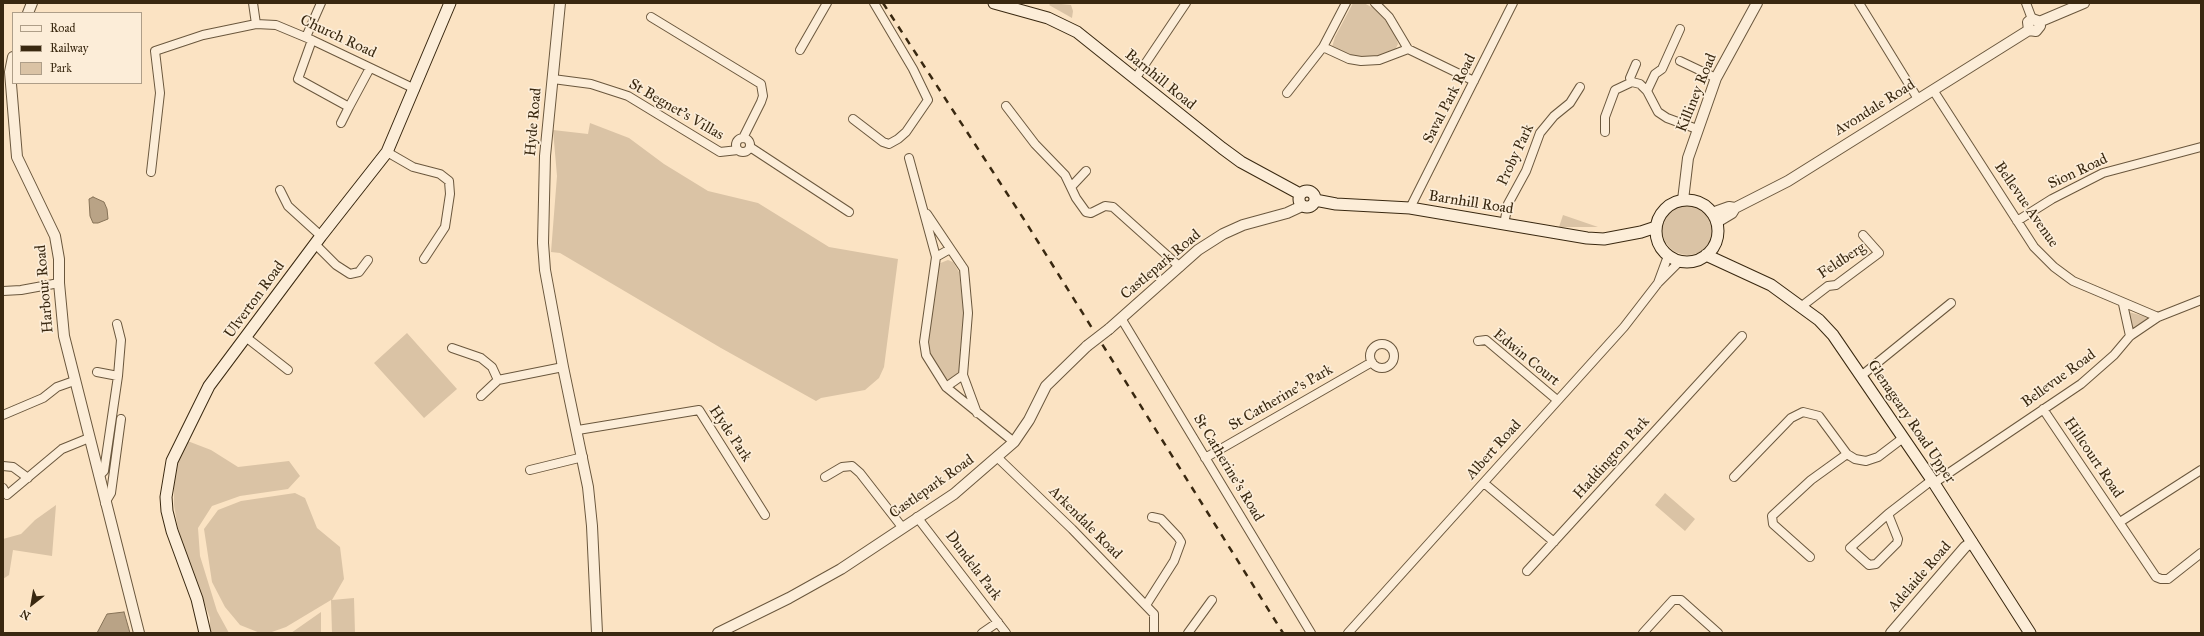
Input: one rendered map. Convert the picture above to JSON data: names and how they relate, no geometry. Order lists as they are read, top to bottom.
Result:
{
  "streets": {
    "main road": ["Barnhill Road", "Ulverton Road", "Glenageary Road Upper"],
    "street": [
      "Church Road",
      "Killiney Road",
      "Saval Park Road",
      "Avondale Road",
      "St Begnet's Villas",
      "Hyde Road",
      "Proby Park",
      "Sion Road",
      "Bellevue Avenue",
      "Feldberg",
      "Castlepark Road",
      "Harbour Road",
      "Edwin Court",
      "Bellevue Road",
      "St Catherine's Park",
      "Hyde Park",
      "Albert Road",
      "Haddington Park",
      "Hillcourt Road",
      "St Catherine's Road",
      "Arkendale Road",
      "Dundela Park",
      "Adelaide Road"
    ]
  },
  "crossings": [
    ["Church Road", "Ulverton Road"],
    ["Barnhill Road", "Killiney Road"],
    ["Barnhill Road", "Saval Park Road"],
    ["Barnhill Road", "Avondale Road"],
    ["Barnhill Road", "Proby Park"],
    ["Barnhill Road", "Castlepark Road"],
    ["Barnhill Road", "Glenageary Road Upper"],
    ["Barnhill Road", "Albert Road"],
    ["Killiney Road", "Avondale Road"],
    ["Killiney Road", "Glenageary Road Upper"],
    ["Killiney Road", "Albert Road"],
    ["Avondale Road", "Bellevue Avenue"],
    ["Avondale Road", "Glenageary Road Upper"],
    ["Avondale Road", "Albert Road"],
    ["St Begnet's Villas", "Hyde Road"],
    ["Sion Road", "Bellevue Avenue"],
    ["Bellevue Avenue", "Bellevue Road"],
    ["Feldberg", "Glenageary Road Upper"],
    ["Castlepark Road", "St Catherine's Road"],
    ["Castlepark Road", "Arkendale Road"],
    ["Castlepark Road", "Dundela Park"],
    ["Edwin Court", "Albert Road"],
    ["Bellevue Road", "Glenageary Road Upper"],
    ["Bellevue Road", "Hillcourt Road"],
    ["St Catherine's Park", "St Catherine's Road"],
    ["Glenageary Road Upper", "Albert Road"],
    ["Glenageary Road Upper", "Adelaide Road"]
  ],
  "legend": ["Road", "Railway", "Park"],
  "north": "bottom left"
}
